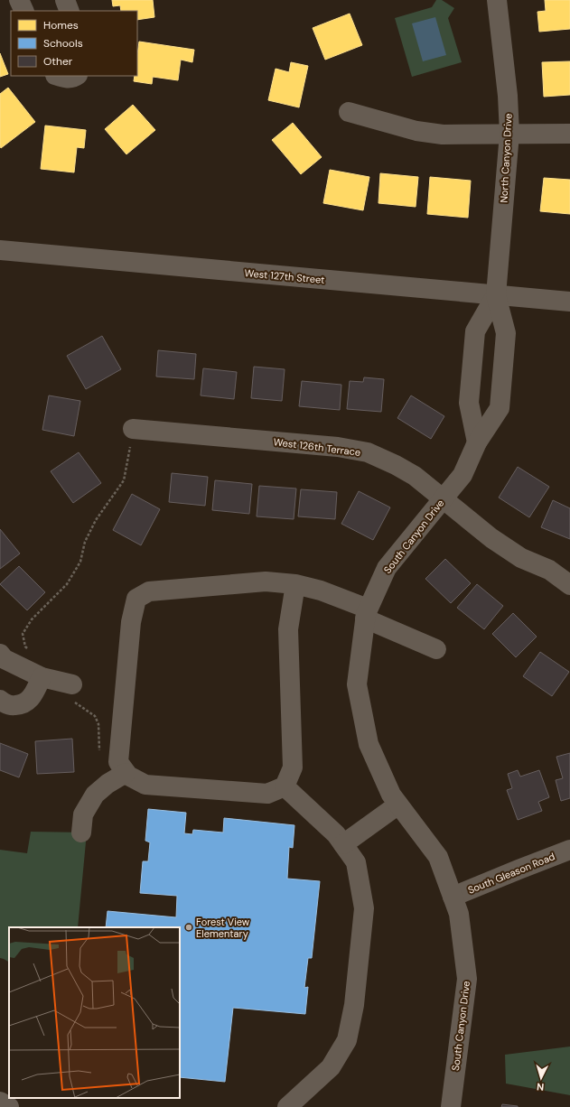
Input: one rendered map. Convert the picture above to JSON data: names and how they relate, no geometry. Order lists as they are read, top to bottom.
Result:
{
  "streets": {
    "street": [
      "North Canyon Drive",
      "West 127th Street",
      "West 126th Terrace",
      "South Canyon Drive",
      "South Gleason Road"
    ]
  },
  "crossings": [
    ["North Canyon Drive", "West 127th Street"],
    ["North Canyon Drive", "South Canyon Drive"],
    ["West 127th Street", "South Canyon Drive"],
    ["West 126th Terrace", "South Canyon Drive"],
    ["South Canyon Drive", "South Gleason Road"]
  ],
  "places": ["Forest View Elementary"],
  "legend": ["Homes", "Schools", "Other"],
  "north": "bottom"
}
